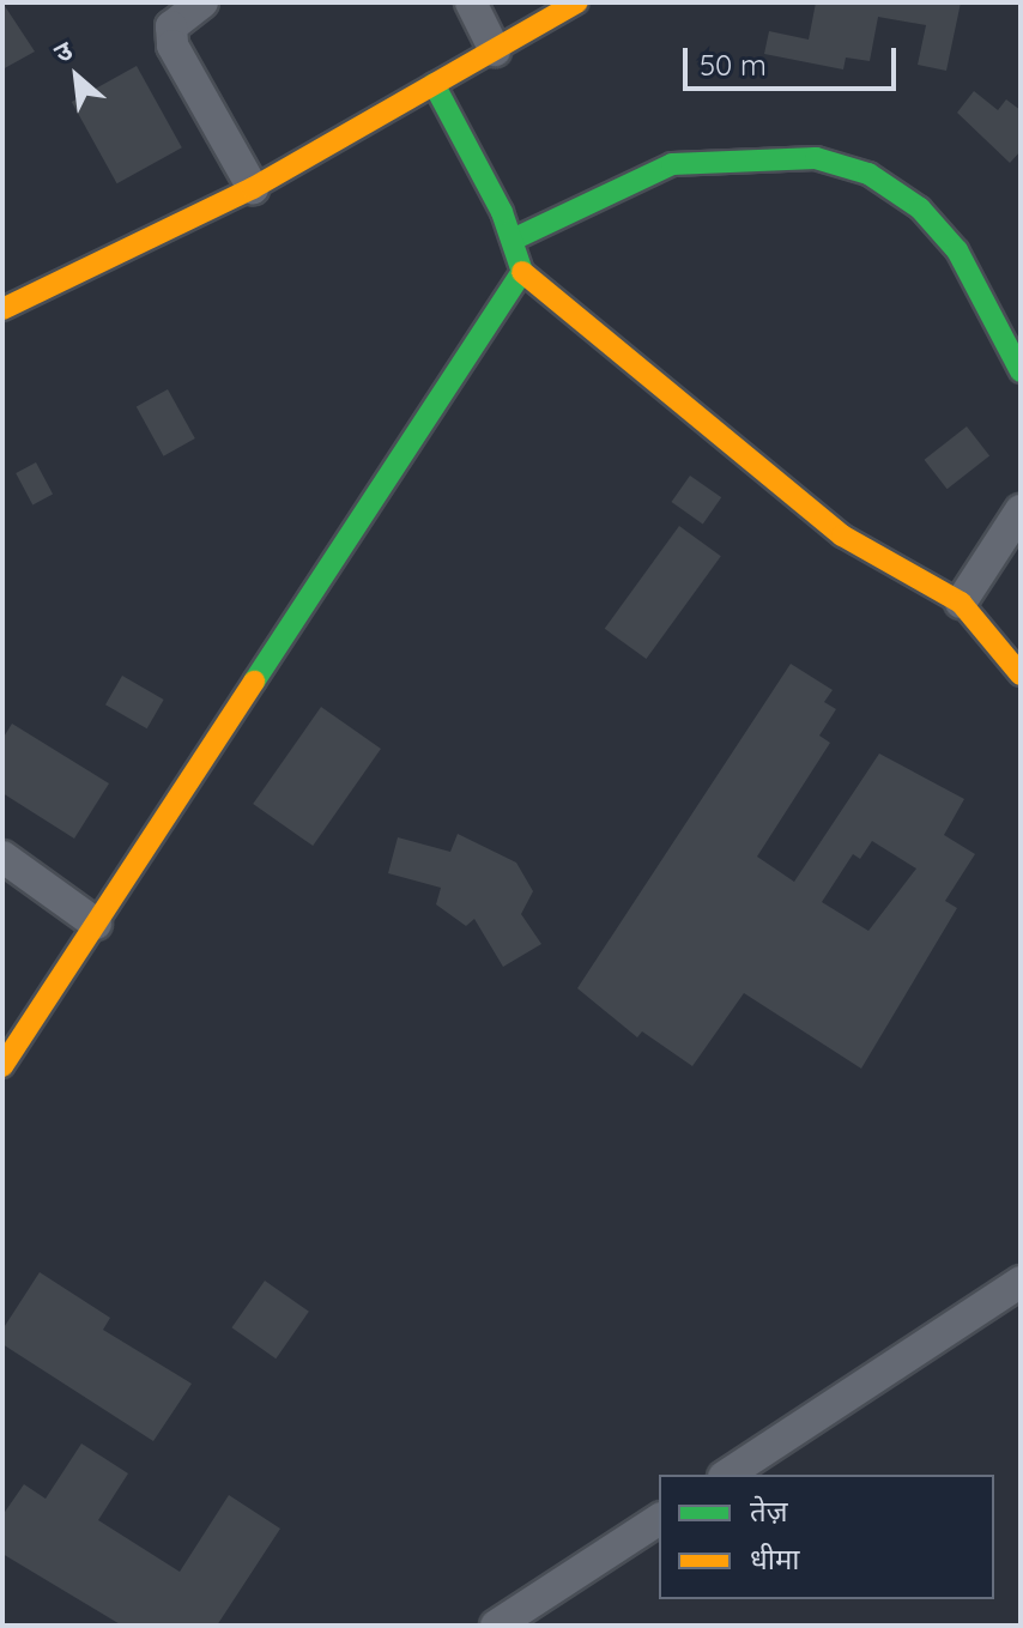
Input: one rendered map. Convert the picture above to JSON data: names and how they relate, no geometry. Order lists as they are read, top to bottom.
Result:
{
  "legend": ["तेज़", "धीमा"],
  "scale_bar": "50 m",
  "north": "top left"
}
